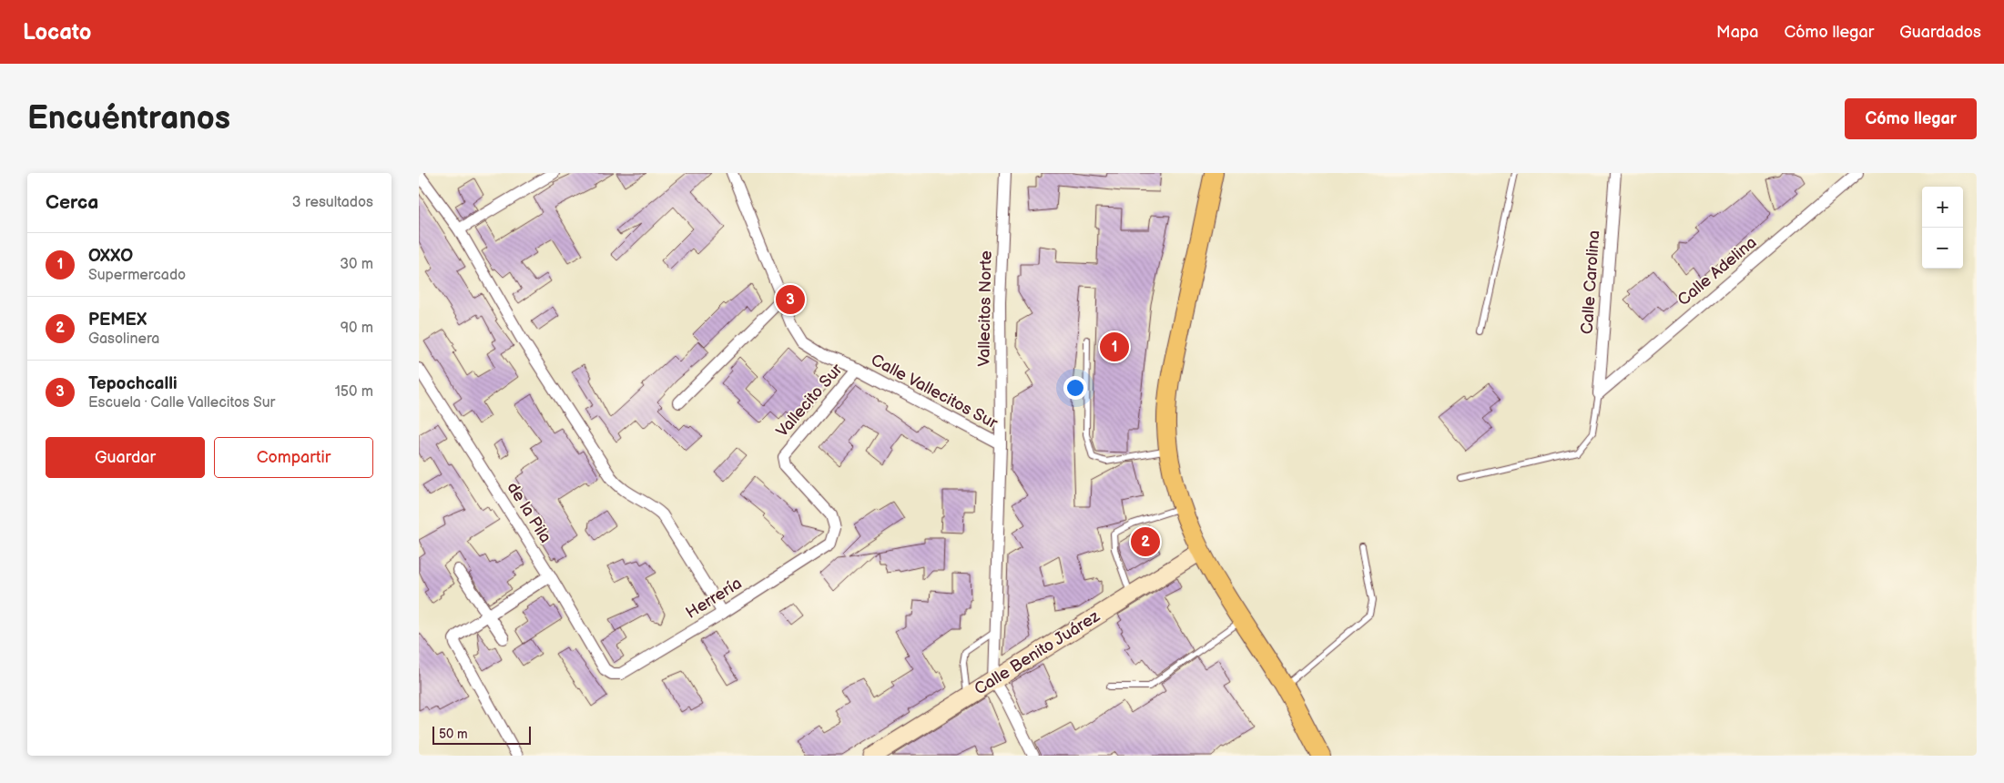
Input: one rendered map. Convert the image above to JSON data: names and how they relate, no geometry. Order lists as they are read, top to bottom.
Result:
{
  "streets": {
    "street": [
      "Calle Adelina",
      "Calle Carolina",
      "Vallecitos Norte",
      "Calle Vallecitos Sur",
      "Vallecito Sur",
      "de la Pila",
      "Herrería",
      "Calle Benito Juárez"
    ]
  },
  "crossings": [
    ["Calle Adelina", "Calle Carolina"],
    ["Vallecitos Norte", "Calle Vallecitos Sur"],
    ["Calle Vallecitos Sur", "Vallecito Sur"],
    ["Calle Vallecitos Sur", "Calle Benito Juárez"],
    ["Vallecito Sur", "Herrería"],
    ["de la Pila", "Herrería"]
  ],
  "scale_bar": "50 m",
  "page": {
    "header": "Locato",
    "nav": ["Mapa", "Cómo llegar", "Guardados"],
    "buttons": [
      "Cómo llegar",
      ["Guardar", "Compartir"]
    ],
    "title": "Encuéntranos",
    "heading": ["Cerca", "3 resultados"],
    "map_buttons": ["+", "−"],
    "list": [
      {
        "mark": "1",
        "name": "OXXO",
        "note": "Supermercado",
        "value": "30 m"
      },
      {
        "mark": "2",
        "name": "PEMEX",
        "note": "Gasolinera",
        "value": "90 m"
      },
      {
        "mark": "3",
        "name": "Tepochcalli",
        "note": "Escuela · Calle Vallecitos Sur",
        "value": "150 m"
      }
    ],
    "pins": ["3", "1", "2"],
    "scale": "50 m"
  }
}
